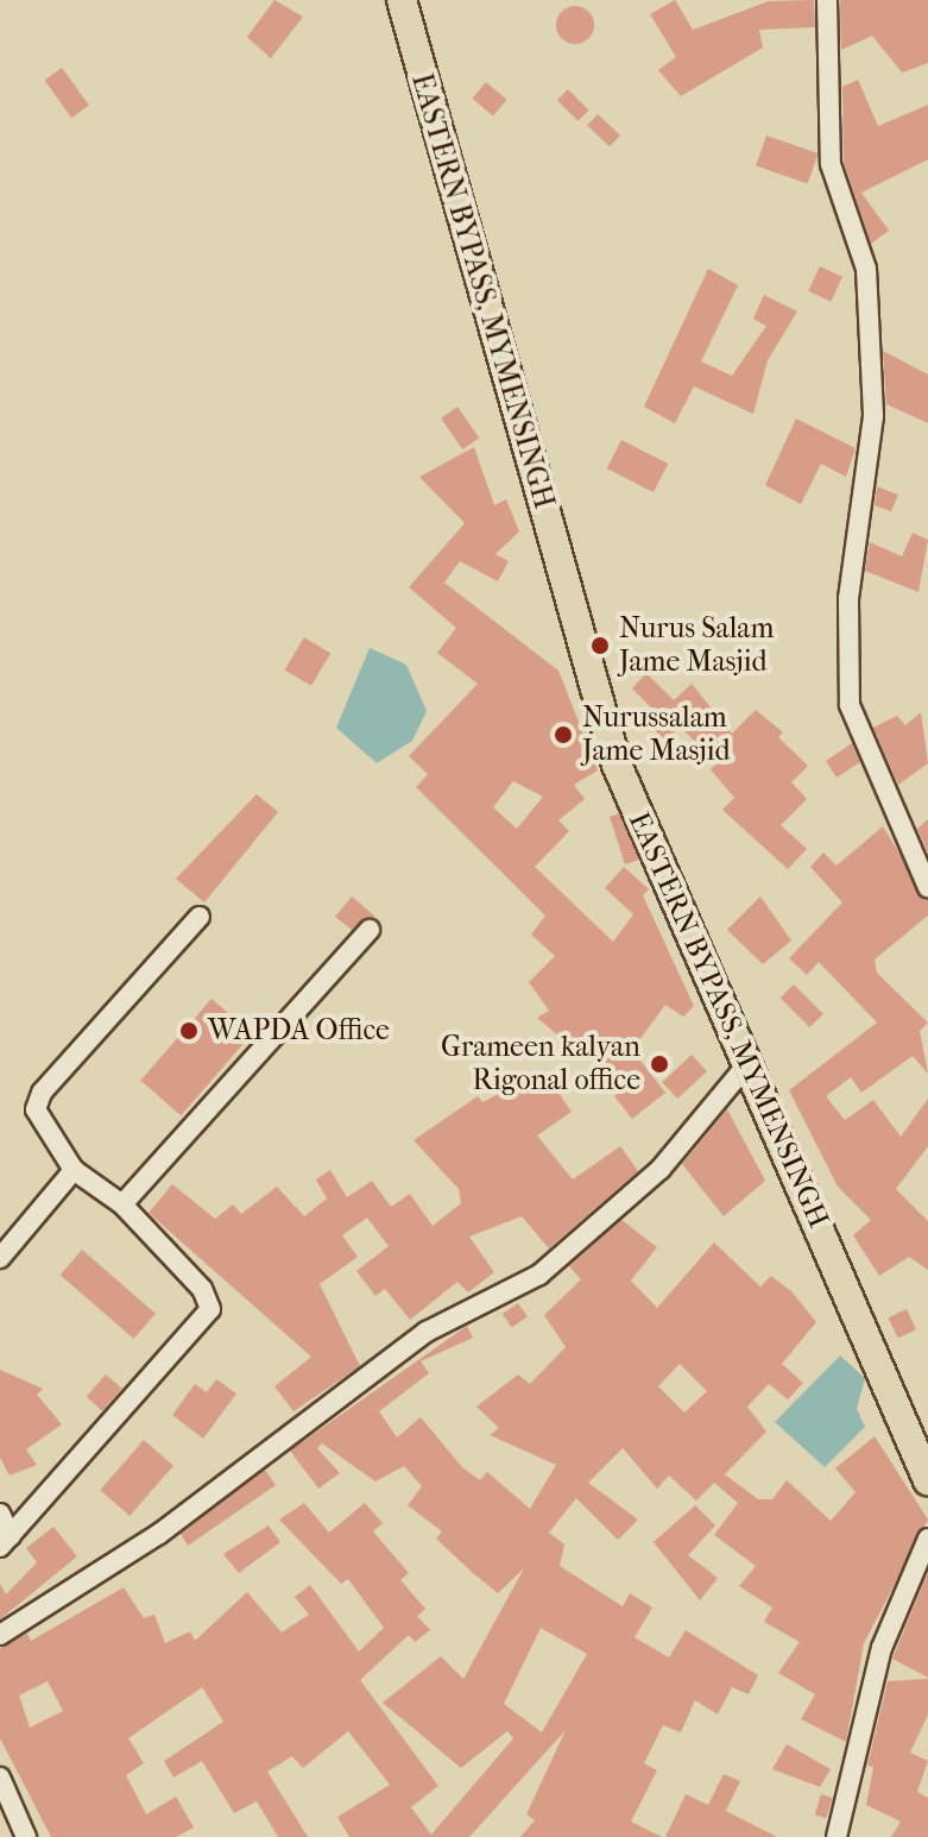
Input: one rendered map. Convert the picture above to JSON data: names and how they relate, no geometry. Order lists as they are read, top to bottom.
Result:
{
  "streets": {
    "highway": ["EASTERN BYPASS, MYMENSINGH"]
  },
  "places": [
    "Nurus Salam Jame Masjid",
    "Nurussalam Jame Masjid",
    "WAPDA Office",
    "Grameen kalyan Rigonal office"
  ]
}
